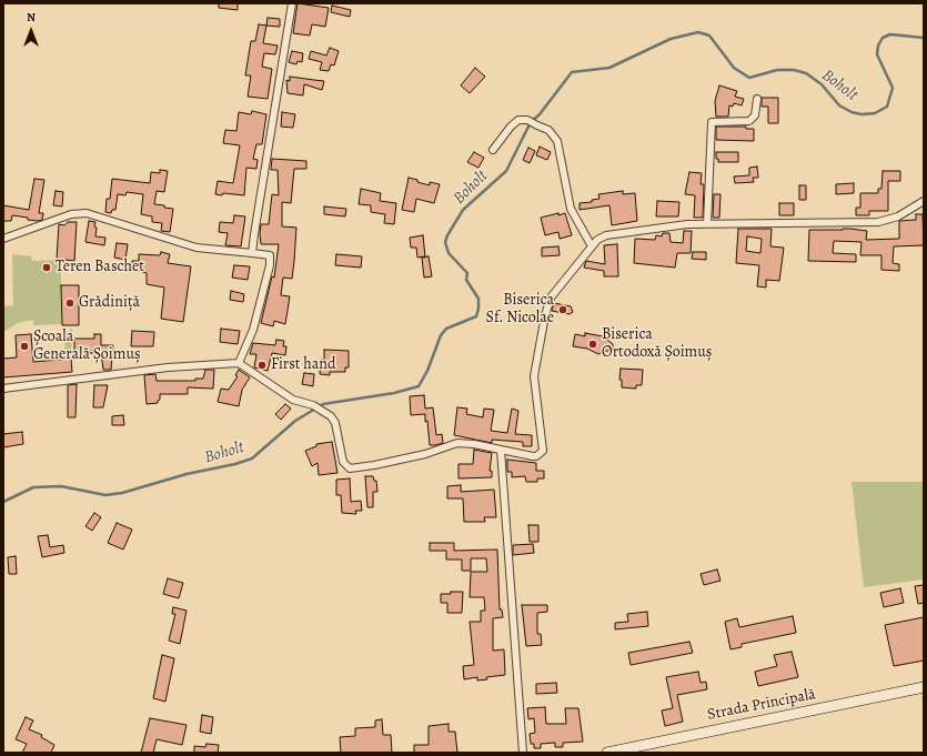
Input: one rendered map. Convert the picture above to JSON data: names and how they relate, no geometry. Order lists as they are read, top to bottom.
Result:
{
  "streets": {
    "main road": ["Strada Principală"]
  },
  "water": ["Boholt"],
  "places": [
    "Teren Baschet",
    "Grădiniță",
    "Biserica Sf. Nicolae",
    "Biserica Ortodoxă Șoimuș",
    "Școala Generală Șoimuș",
    "First hand"
  ],
  "north": "top"
}
